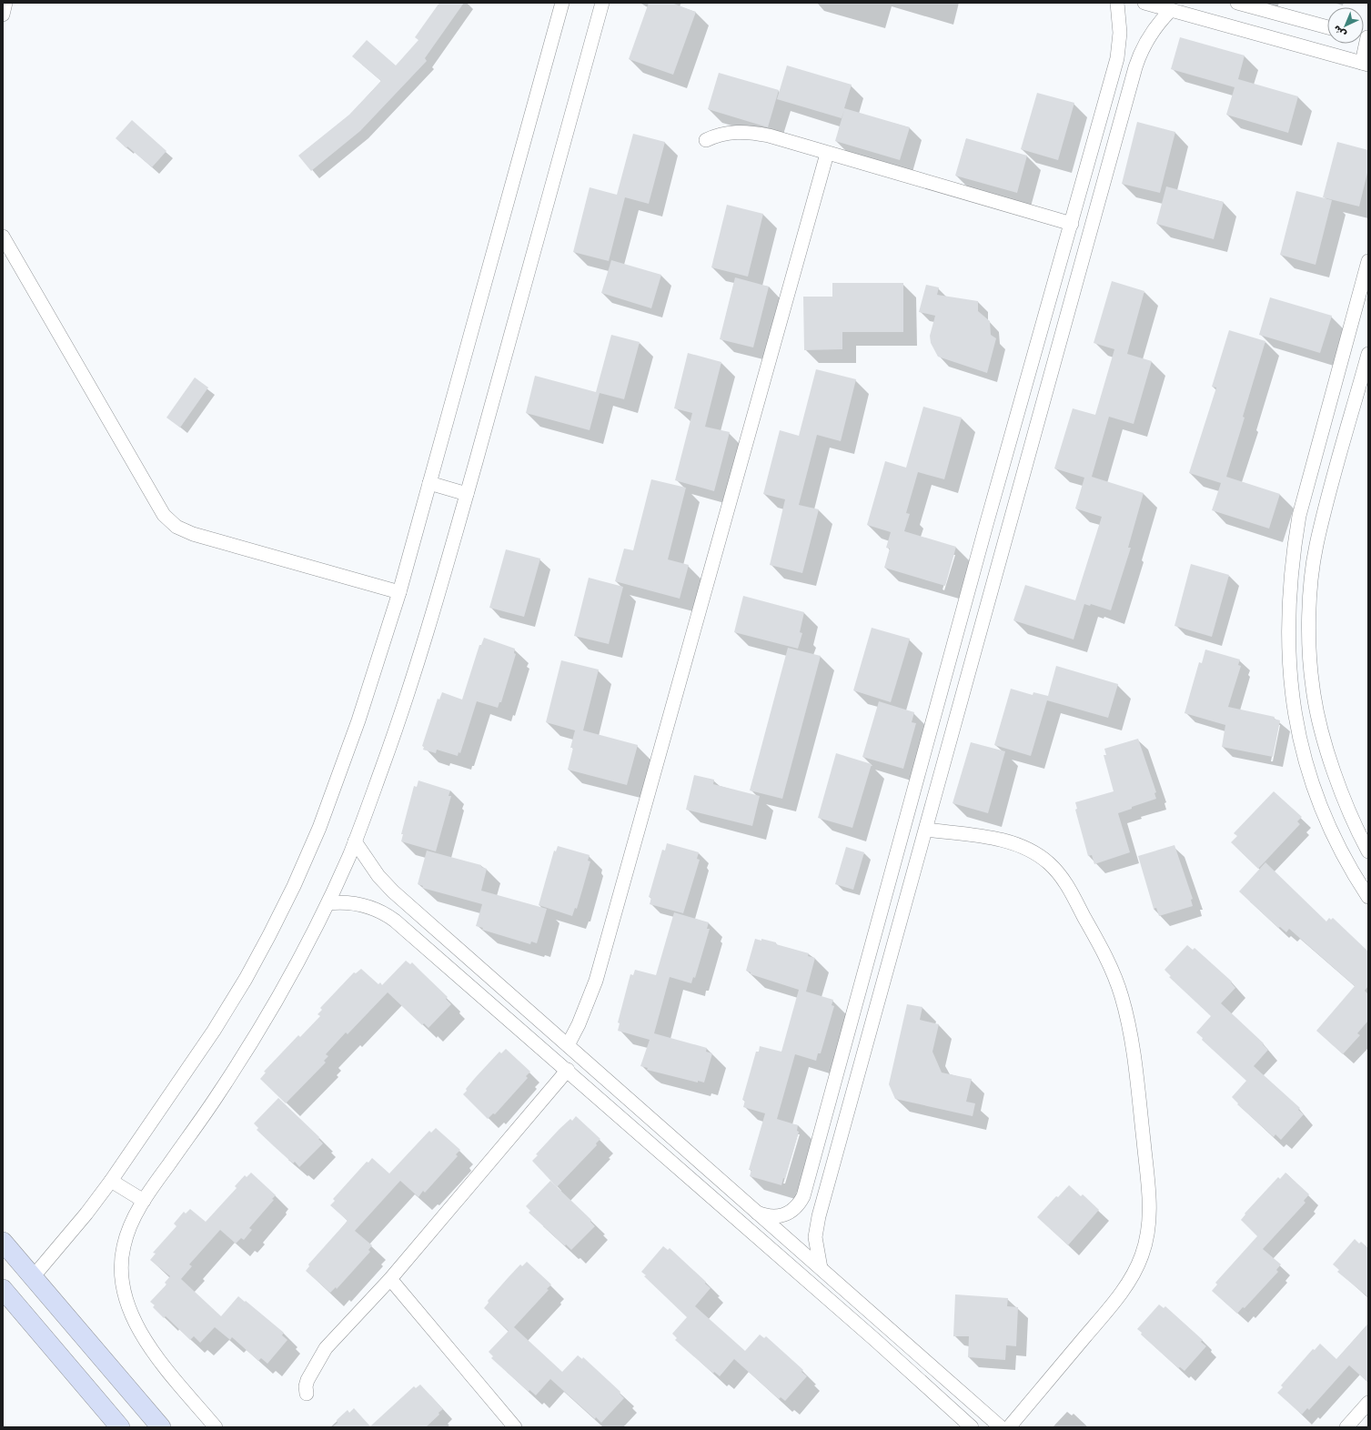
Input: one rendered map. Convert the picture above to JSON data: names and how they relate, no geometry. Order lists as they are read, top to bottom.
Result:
{
  "north": "bottom left"
}
